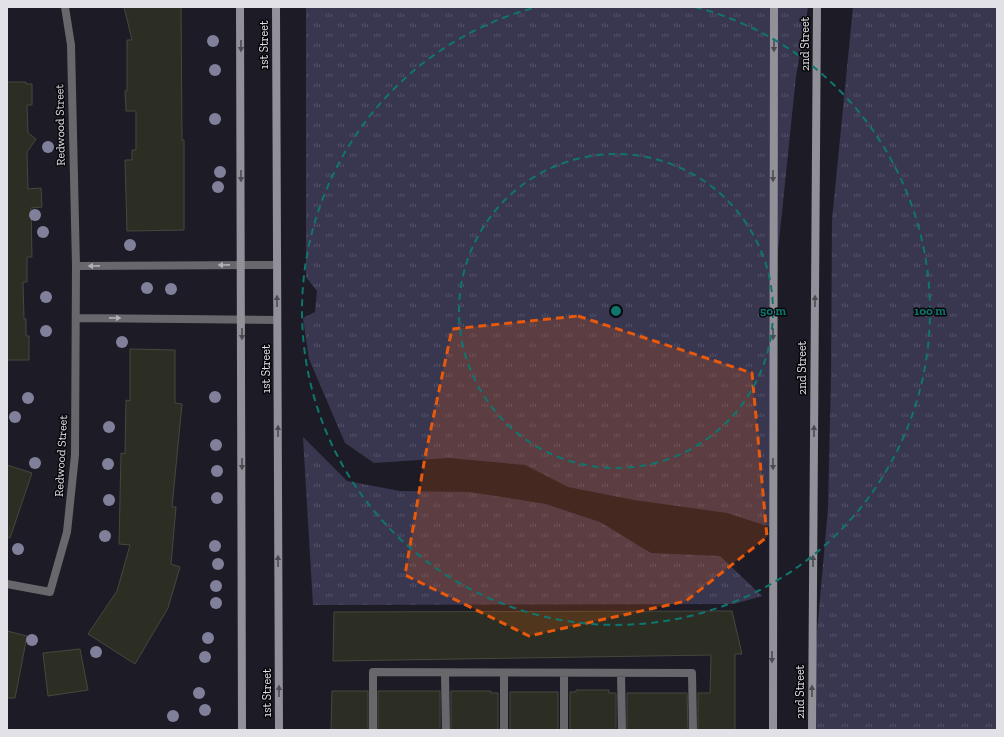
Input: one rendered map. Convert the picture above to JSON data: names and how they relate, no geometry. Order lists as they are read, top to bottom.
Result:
{
  "streets": {
    "street": ["2nd Street", "1st Street", "Redwood Street"]
  },
  "rings": ["50 m", "100 m"]
}
